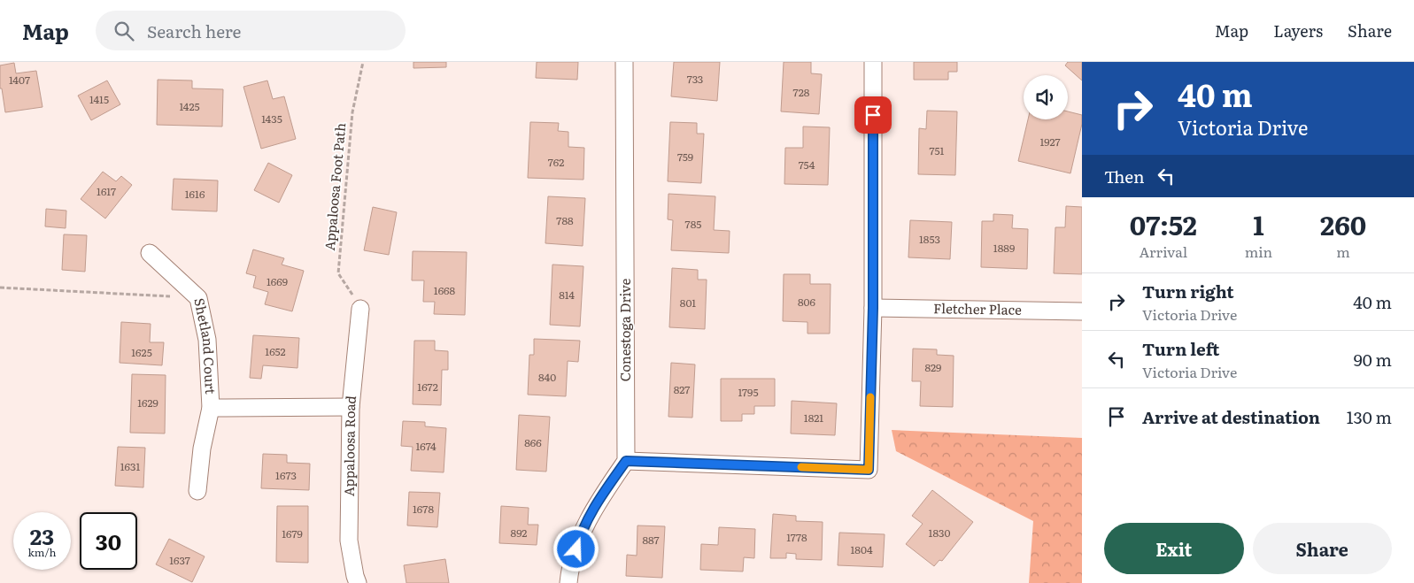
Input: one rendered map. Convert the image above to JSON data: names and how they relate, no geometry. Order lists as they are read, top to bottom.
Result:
{
  "streets": {
    "street": [
      "Fletcher Place",
      "Conestoga Drive",
      "Shetland Court",
      "Appaloosa Road"
    ],
    "path": ["Appaloosa Foot Path"]
  },
  "crossings": [
    ["Appaloosa Foot Path", "Appaloosa Road"],
    ["Shetland Court", "Appaloosa Road"]
  ],
  "house_numbers": [
    "733",
    "1407",
    "728",
    "1415",
    "1425",
    "1435",
    "1927",
    "751",
    "759",
    "762",
    "754",
    "1617",
    "1616",
    "788",
    "785",
    "1853",
    "1889",
    "1669",
    "1668",
    "814",
    "806",
    "801",
    "1652",
    "1625",
    "829",
    "840",
    "1672",
    "827",
    "1795",
    "1629",
    "1821",
    "866",
    "1674",
    "1631",
    "1673",
    "1678",
    "892",
    "1830",
    "1679",
    "1778",
    "887",
    "1804",
    "1637"
  ],
  "page": {
    "header": "Map",
    "search": "Search here",
    "nav": ["Map", "Layers", "Share"],
    "turn": ["40 m", "Victoria Drive"],
    "then": "Then",
    "eta": [
      "07:52",
      "Arrival",
      "1",
      "min",
      "260",
      "m"
    ],
    "list": [
      {
        "name": "Turn right",
        "note": "Victoria Drive",
        "value": "40 m"
      },
      {
        "name": "Turn left",
        "note": "Victoria Drive",
        "value": "90 m"
      },
      {
        "name": "Arrive at destination",
        "value": "130 m"
      }
    ],
    "speed": "23 km/h",
    "limit": "30",
    "buttons": ["Exit", "Share"]
  }
}
